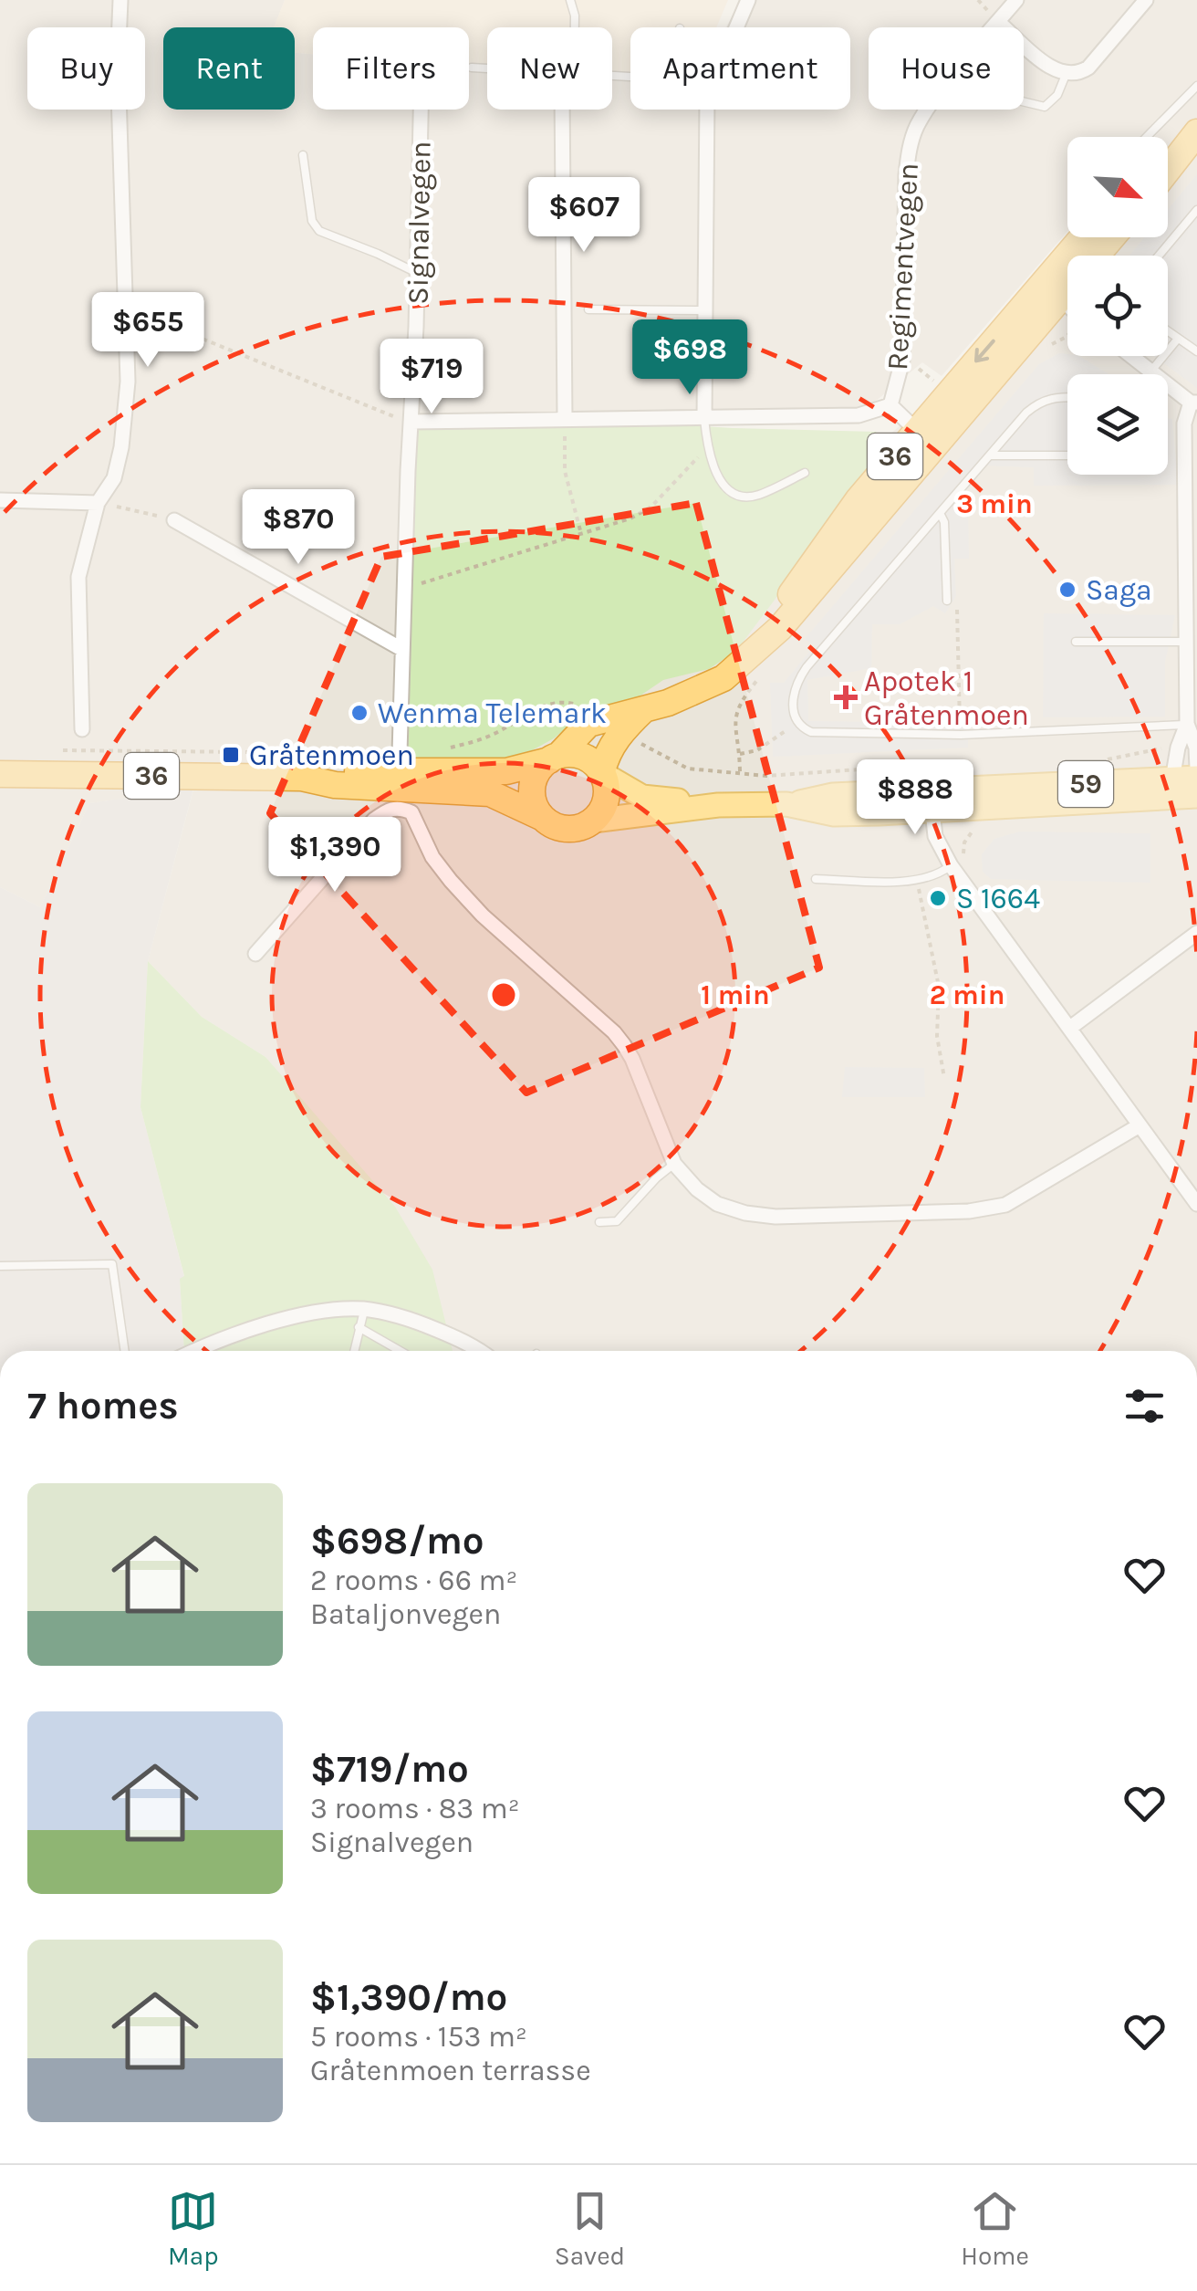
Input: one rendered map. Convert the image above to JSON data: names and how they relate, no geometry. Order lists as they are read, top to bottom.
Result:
{
  "streets": {
    "highway": ["36"],
    "main road": ["59"],
    "street": ["Signalvegen", "Regimentvegen"]
  },
  "crossings": [
    ["36", "59"]
  ],
  "places": {
    "other": ["Saga", "Wenma Telemark", "S 1664"],
    "health": ["Apotek 1 Gråtenmoen"],
    "transit": ["Gråtenmoen"]
  },
  "north": "bottom right",
  "page": {
    "chip": [
      "Buy",
      "Rent",
      "Filters",
      "New",
      "Apartment",
      "House"
    ],
    "price": [
      "$607",
      "$655",
      "$698",
      "$719",
      "$870",
      "$888",
      "$1,390"
    ],
    "heading": "7 homes",
    "list": [
      {
        "name": "$698/mo",
        "note": "2 rooms · 66 m² · Bataljonvegen"
      },
      {
        "name": "$719/mo",
        "note": "3 rooms · 83 m² · Signalvegen"
      },
      {
        "name": "$1,390/mo",
        "note": "5 rooms · 153 m² · Gråtenmoen terrasse"
      }
    ],
    "tabs": ["Map", "Saved", "Home"]
  },
  "rings": ["3 min", "1 min", "2 min"]
}
